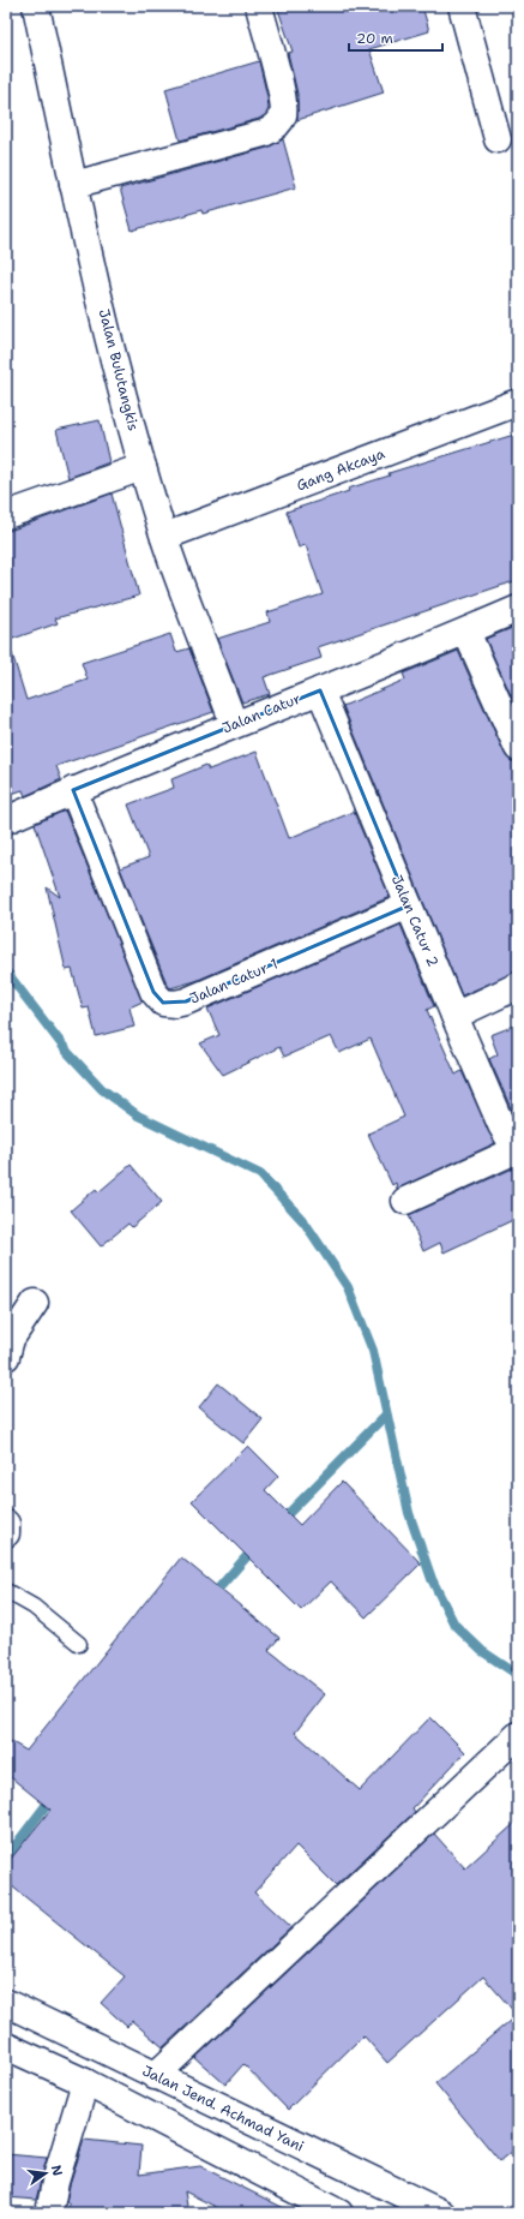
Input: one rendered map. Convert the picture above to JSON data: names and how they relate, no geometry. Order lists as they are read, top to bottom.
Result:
{
  "streets": {
    "street": [
      "Jalan Bulutangkis",
      "Gang Akcaya",
      "Jalan Catur",
      "Jalan Catur 2",
      "Jalan Catur 1",
      "Jalan Jend. Achmad Yani"
    ]
  },
  "crossings": [
    ["Jalan Bulutangkis", "Gang Akcaya"],
    ["Jalan Bulutangkis", "Jalan Catur"],
    ["Jalan Catur", "Jalan Catur 2"],
    ["Jalan Catur", "Jalan Catur 1"],
    ["Jalan Catur 2", "Jalan Catur 1"]
  ],
  "scale_bar": "20 m",
  "north": "right"
}
